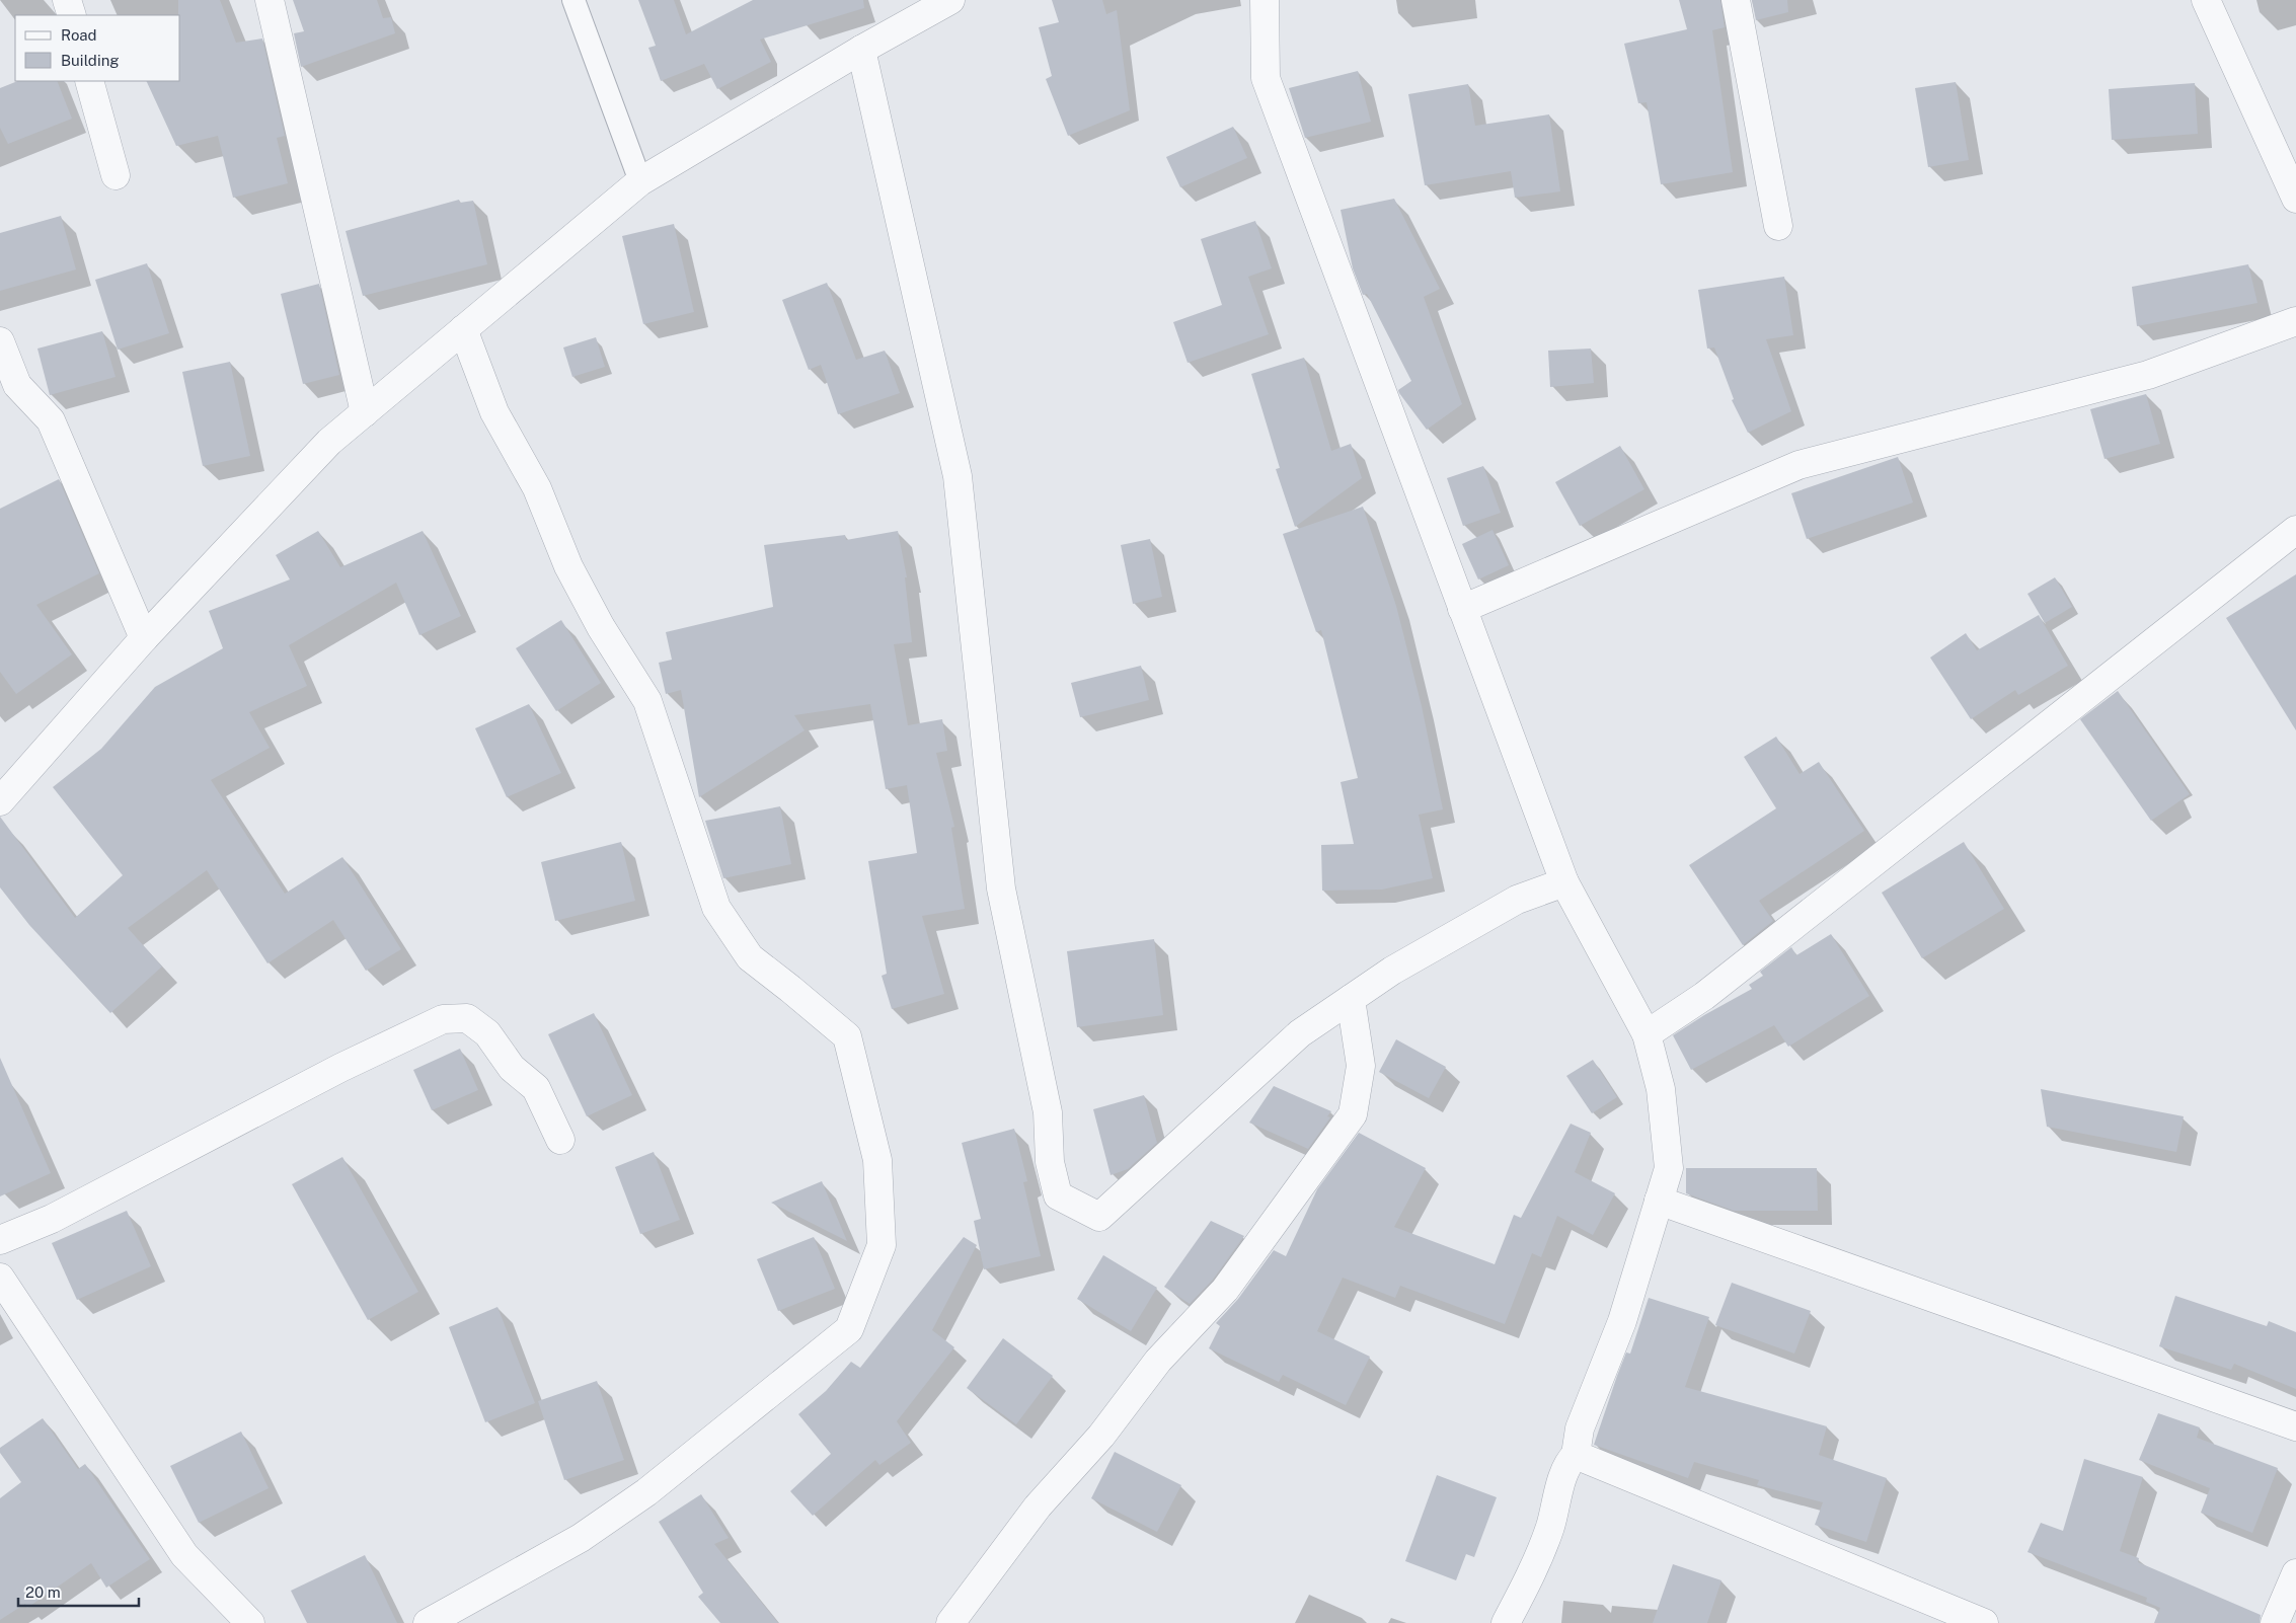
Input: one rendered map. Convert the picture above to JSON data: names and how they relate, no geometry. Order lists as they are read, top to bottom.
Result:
{
  "legend": ["Road", "Building"],
  "scale_bar": "20 m"
}
